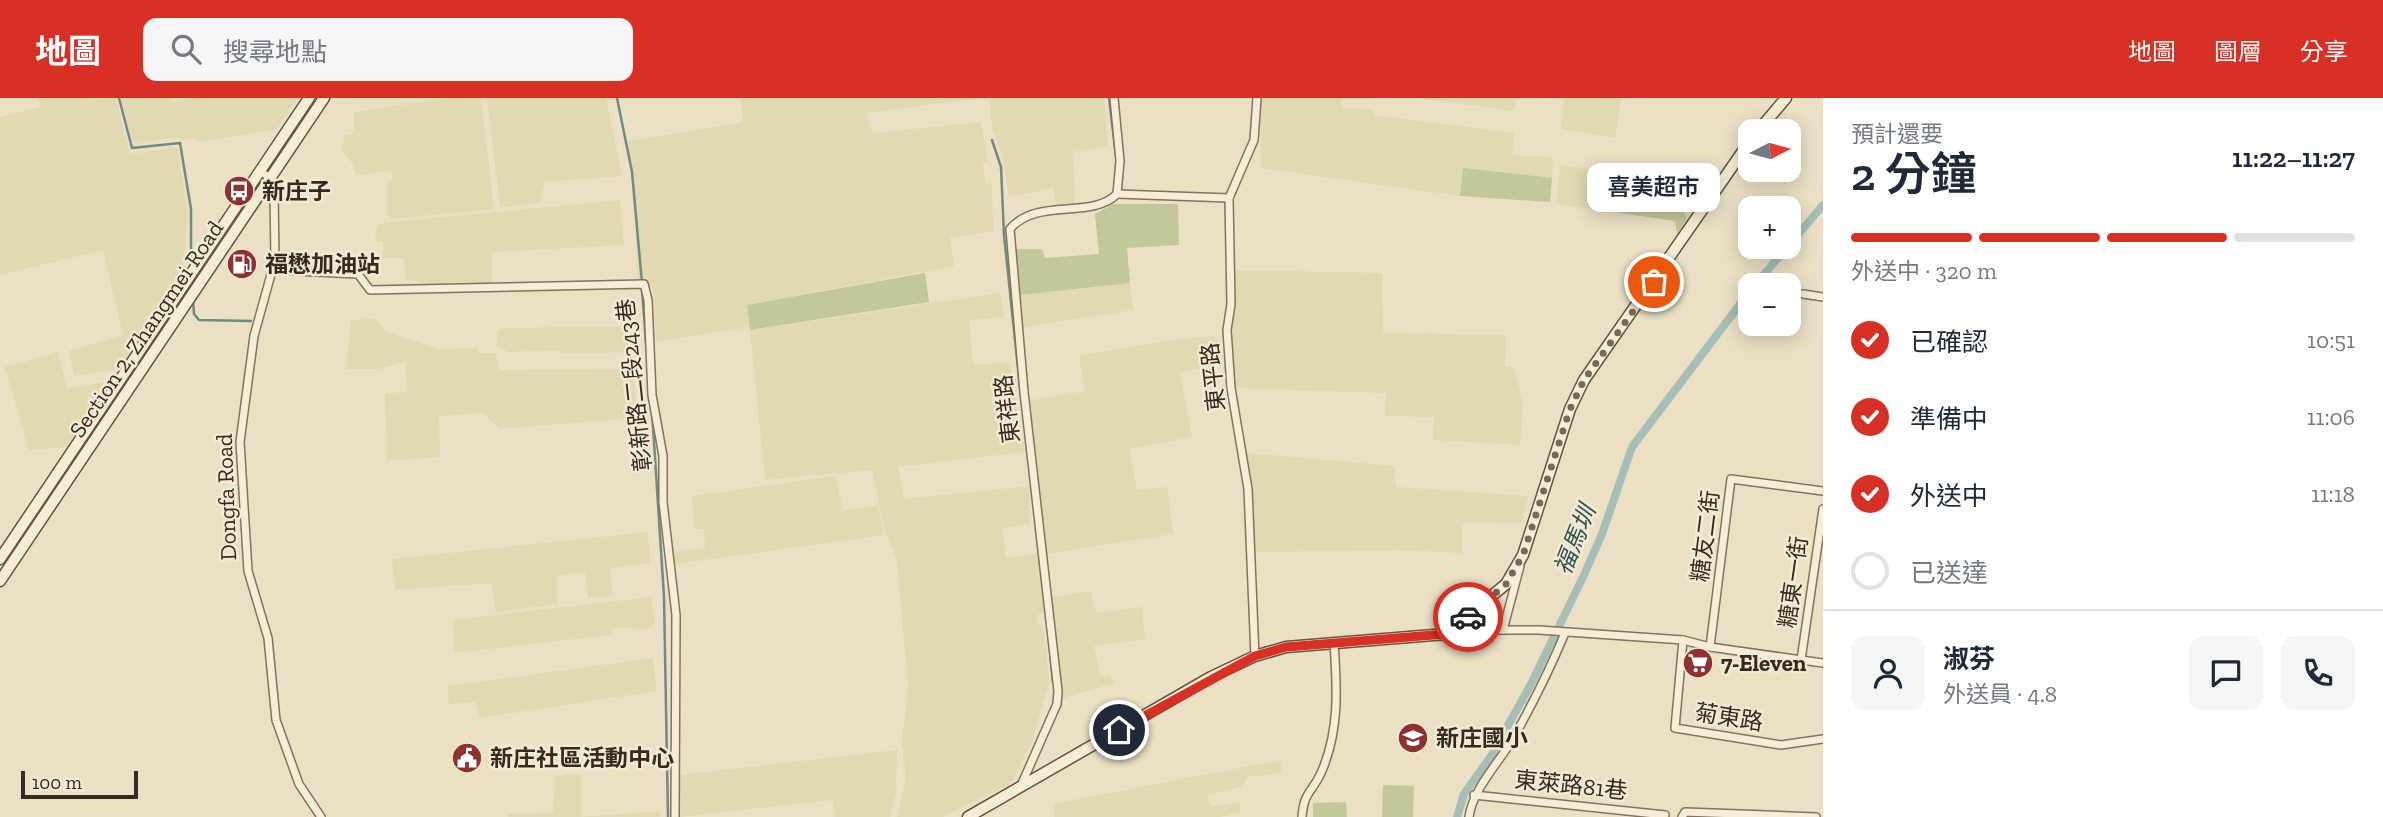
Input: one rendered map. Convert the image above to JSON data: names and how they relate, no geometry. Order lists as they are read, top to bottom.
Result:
{
  "streets": {
    "street": [
      "Section 2, Zhangmei Road",
      "東平路",
      "彰新路二段243巷",
      "東祥路",
      "Dongfa Road",
      "糖友二街",
      "糖東一街",
      "菊東路",
      "東萊路81巷"
    ]
  },
  "crossings": [
    ["Section 2, Zhangmei Road", "Dongfa Road"],
    ["彰新路二段243巷", "Dongfa Road"]
  ],
  "water": ["福馬圳"],
  "places": {
    "bus stop": ["新庄子"],
    "fuel station": ["福懋加油站"],
    "other": ["喜美超市"],
    "supermarket": ["7-Eleven"],
    "school or university": ["新庄國小"],
    "public building": ["新庄社區活動中心"]
  },
  "scale_bar": "100 m",
  "north": "right",
  "page": {
    "header": "地圖",
    "search": "搜尋地點",
    "nav": ["地圖", "圖層", "分享"],
    "heading": ["2 分鐘", "預計還要", "11:22–11:27"],
    "panel": ["淑芬", "外送員 · 4.8"],
    "map_buttons": ["+", "−"],
    "bubble": "喜美超市",
    "bar": "外送中 · 320 m",
    "list": [
      ["已確認", "10:51"],
      ["準備中", "11:06"],
      ["外送中", "11:18"],
      "已送達"
    ],
    "scale": "100 m"
  }
}
